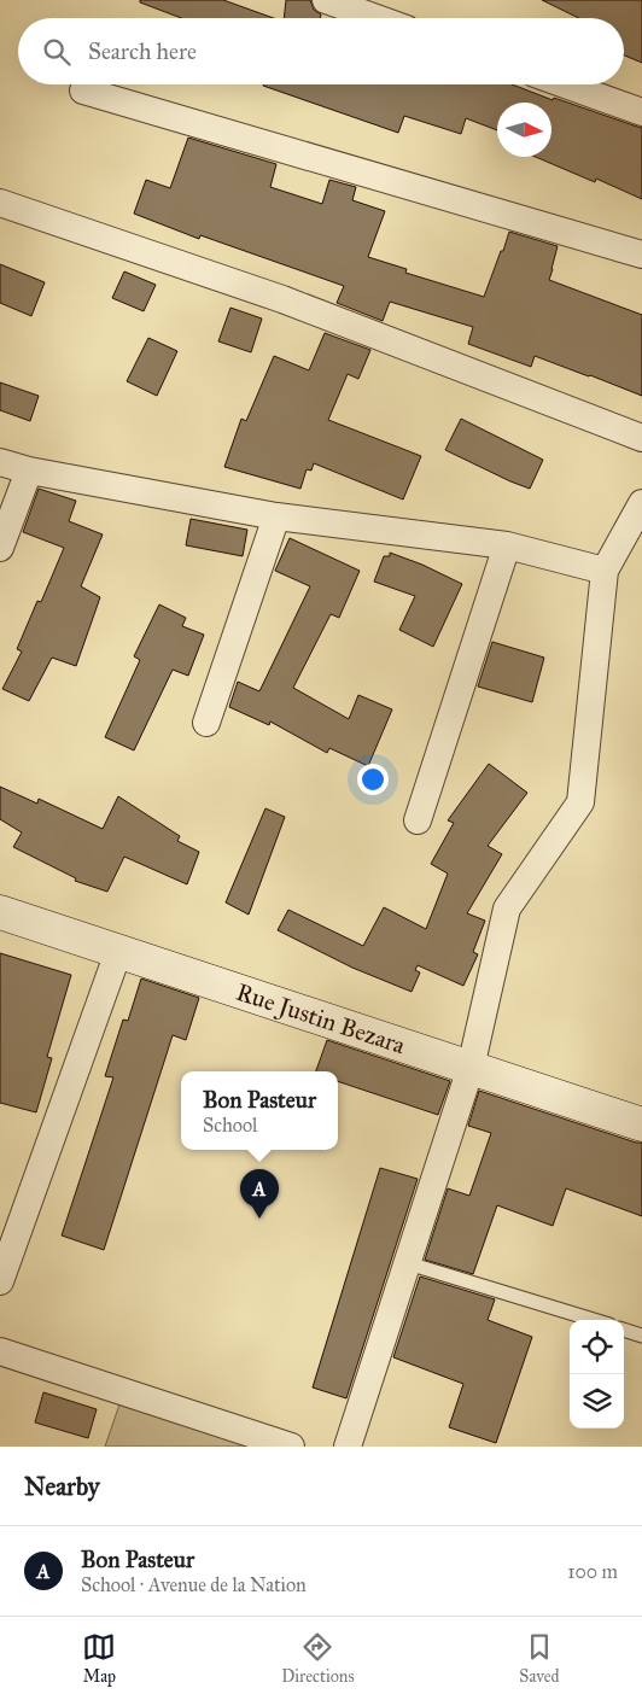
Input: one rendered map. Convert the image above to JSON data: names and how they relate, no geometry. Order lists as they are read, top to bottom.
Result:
{
  "streets": {
    "main road": ["Rue Justin Bezara"]
  },
  "north": "right",
  "page": {
    "search": "Search here",
    "popup": ["Bon Pasteur", "School"],
    "pins": "A",
    "heading": "Nearby",
    "list": [
      {
        "mark": "A",
        "name": "Bon Pasteur",
        "note": "School · Avenue de la Nation",
        "value": "100 m"
      }
    ],
    "nav": ["Map", "Directions", "Saved"]
  }
}
